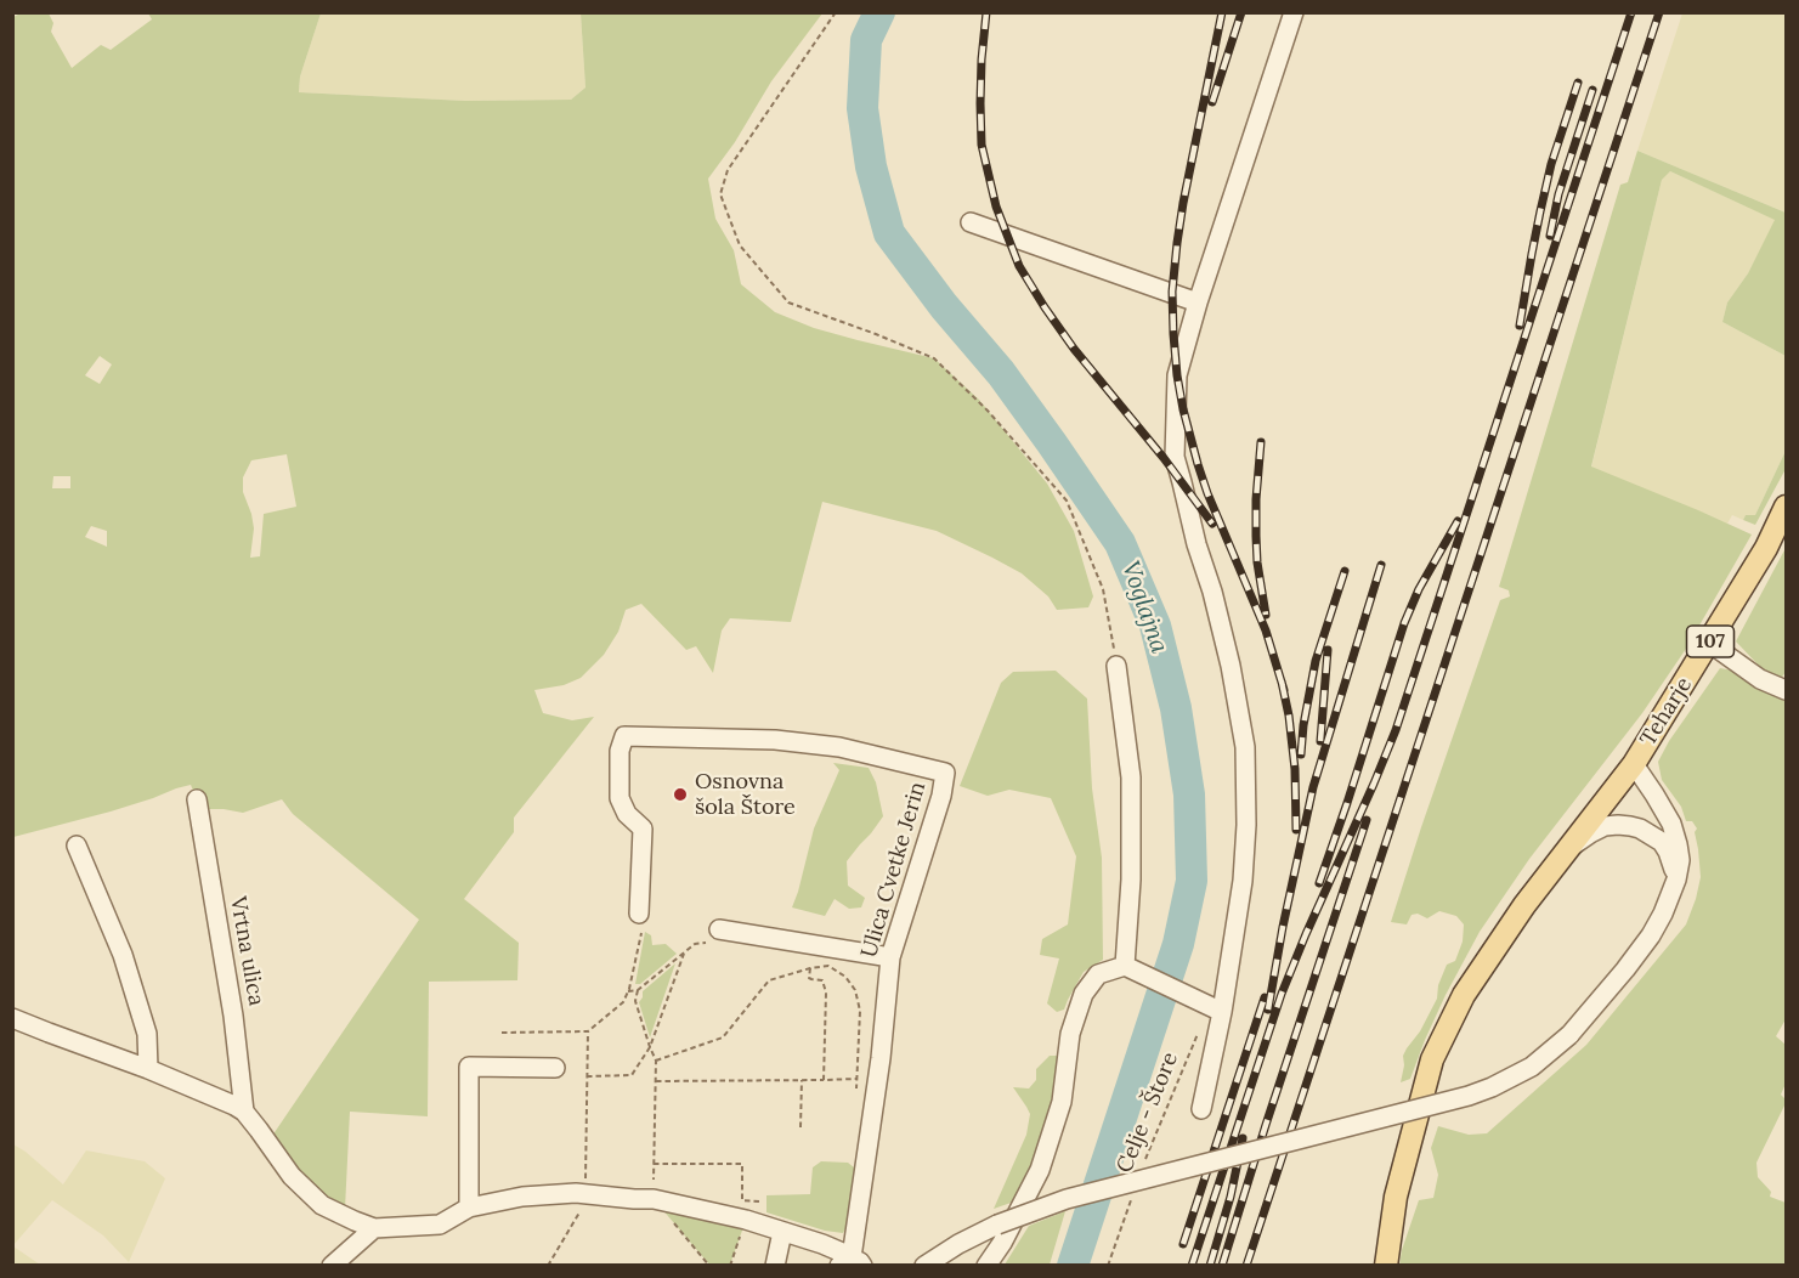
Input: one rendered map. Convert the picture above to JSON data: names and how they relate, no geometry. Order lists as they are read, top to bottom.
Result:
{
  "streets": {
    "main road": ["107", "Teharje"],
    "street": ["Ulica Cvetke Jerin", "Vrtna ulica"],
    "path": ["Celje - Štore"]
  },
  "crossings": [
    ["107", "Teharje"]
  ],
  "water": ["Voglajna"],
  "places": ["Osnovna šola Štore"]
}
